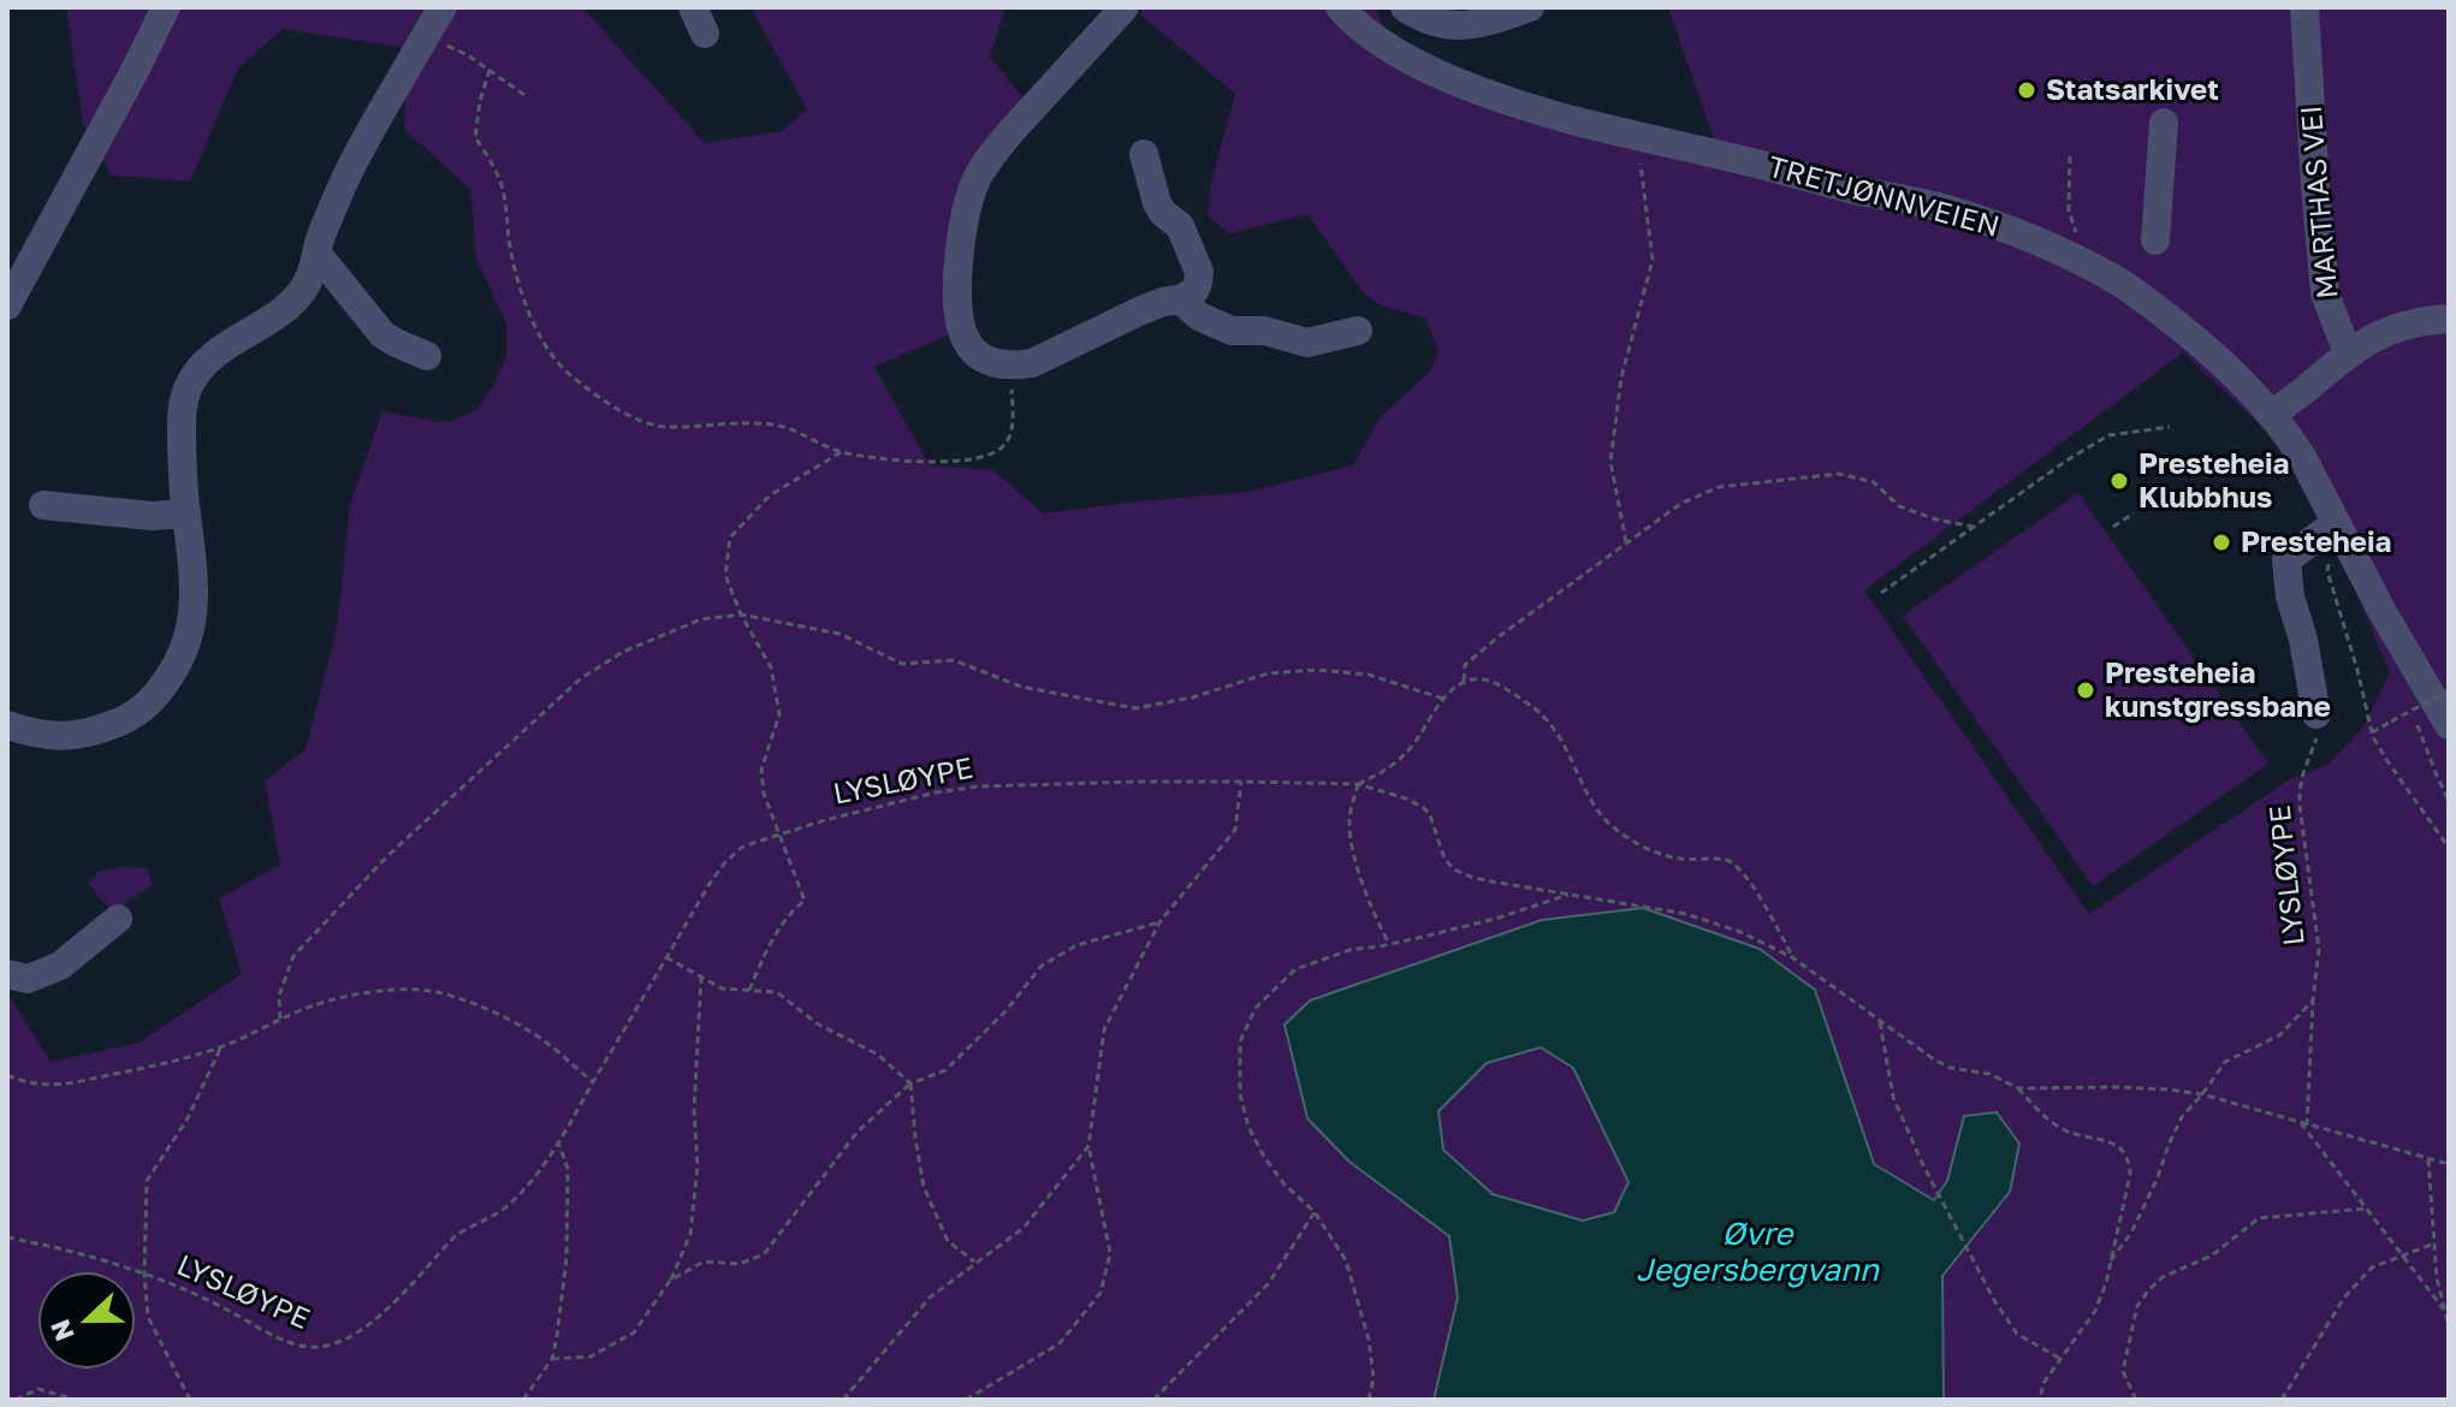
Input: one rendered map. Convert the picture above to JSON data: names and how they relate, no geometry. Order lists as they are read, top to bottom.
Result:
{
  "streets": {
    "street": ["TRETJØNNVEIEN", "MARTHAS VEI"],
    "path": ["LYSLØYPE"]
  },
  "water": ["Øvre Jegersbergvann"],
  "places": [
    "Statsarkivet",
    "Presteheia Klubbhus",
    "Presteheia",
    "Presteheia kunstgressbane"
  ],
  "north": "left"
}
